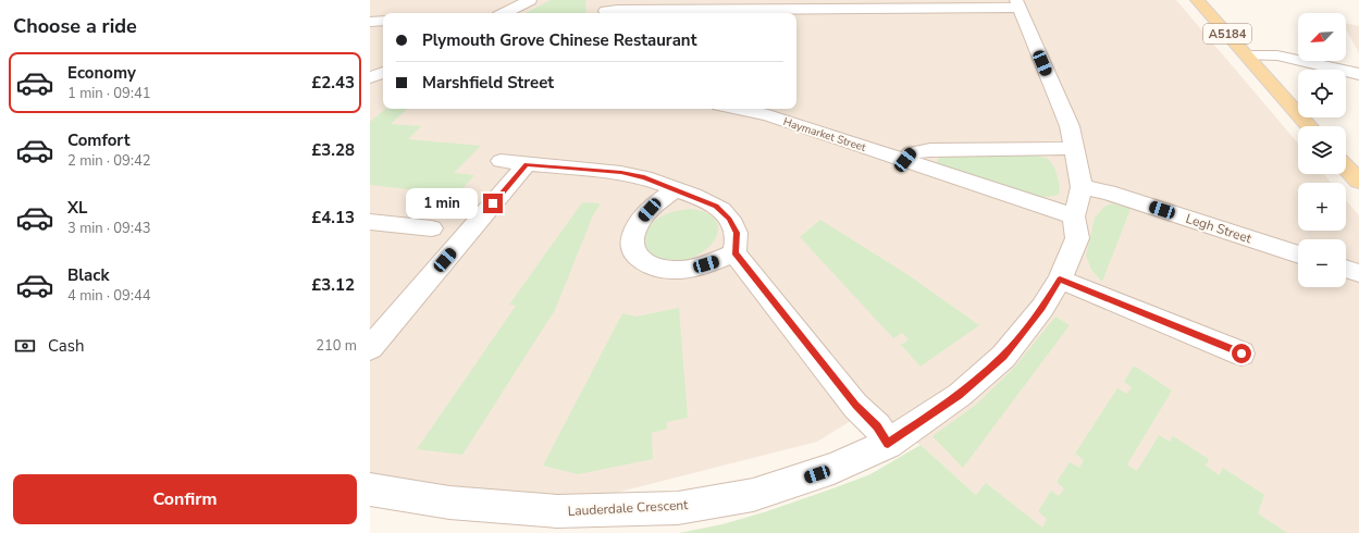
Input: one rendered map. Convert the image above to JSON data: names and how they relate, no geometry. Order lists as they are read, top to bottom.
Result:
{
  "streets": {
    "main road": ["A5184"],
    "street": ["Haymarket Street", "Legh Street", "Lauderdale Crescent"]
  },
  "crossings": [
    ["Haymarket Street", "Lauderdale Crescent"],
    ["Legh Street", "Lauderdale Crescent"]
  ],
  "north": "bottom left",
  "page": {
    "heading": "Choose a ride",
    "map_buttons": ["+", "−"],
    "banner": ["Plymouth Grove Chinese Restaurant", "Marshfield Street"],
    "list": [
      {
        "name": "Economy",
        "note": "1 min · 09:41",
        "value": "£2.43"
      },
      {
        "name": "Comfort",
        "note": "2 min · 09:42",
        "value": "£3.28"
      },
      {
        "name": "XL",
        "note": "3 min · 09:43",
        "value": "£4.13"
      },
      {
        "name": "Black",
        "note": "4 min · 09:44",
        "value": "£3.12"
      }
    ],
    "bubble": "1 min",
    "pay": ["Cash", "210 m"],
    "buttons": "Confirm"
  }
}
